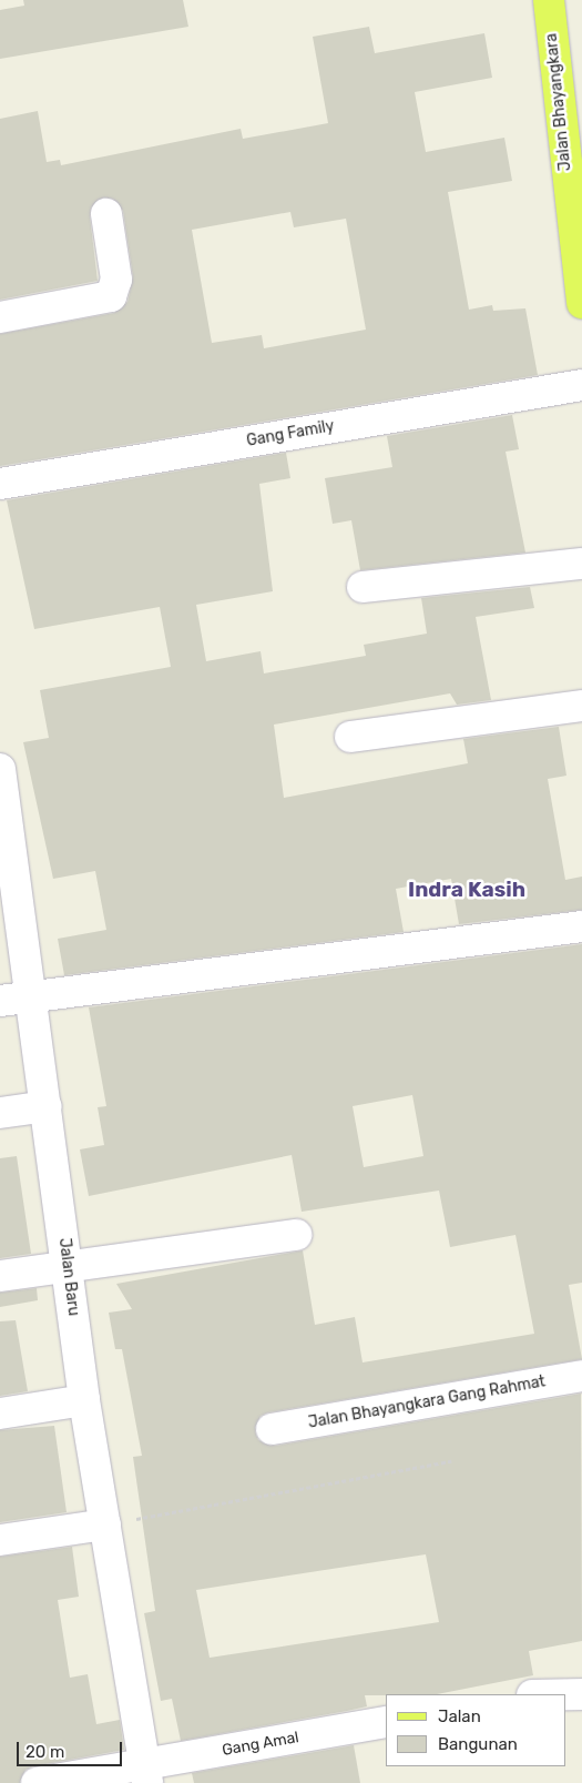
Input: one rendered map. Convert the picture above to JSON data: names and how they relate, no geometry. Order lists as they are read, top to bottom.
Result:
{
  "streets": {
    "main road": ["Jalan Bhayangkara"],
    "street": [
      "Gang Family",
      "Jalan Baru",
      "Jalan Bhayangkara Gang Rahmat",
      "Gang Amal"
    ]
  },
  "crossings": [
    ["Jalan Baru", "Gang Amal"]
  ],
  "districts": ["Indra Kasih"],
  "legend": ["Jalan", "Bangunan"],
  "scale_bar": "20 m"
}
